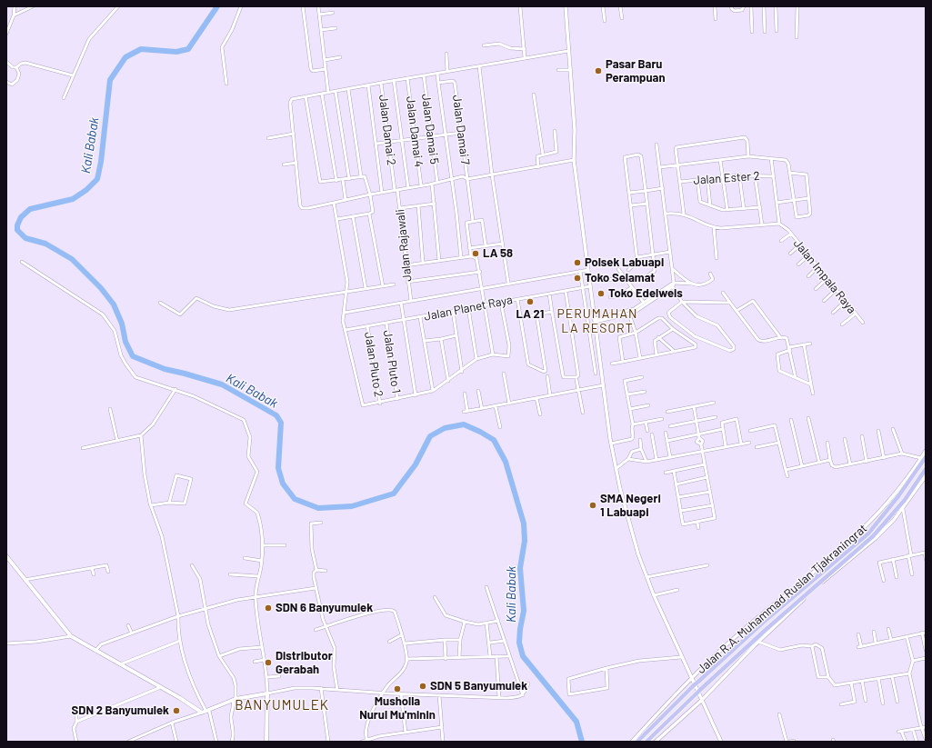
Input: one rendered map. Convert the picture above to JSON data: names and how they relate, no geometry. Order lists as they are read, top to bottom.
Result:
{
  "streets": {
    "highway": ["Jalan R.A. Muhammad Ruslan Tjakraningrat"],
    "street": [
      "Jalan Damai 5",
      "Jalan Damai 2",
      "Jalan Damai 7",
      "Jalan Damai 4",
      "Jalan Ester 2",
      "Jalan Rajawali",
      "Jalan Impala Raya",
      "Jalan Planet Raya",
      "Jalan Pluto 1",
      "Jalan Pluto 2"
    ]
  },
  "crossings": [
    ["Jalan Damai 2", "Jalan Rajawali"],
    ["Jalan Rajawali", "Jalan Planet Raya"],
    ["Jalan Planet Raya", "Jalan Pluto 1"],
    ["Jalan Planet Raya", "Jalan Pluto 2"]
  ],
  "districts": ["PERUMAHAN LA RESORT", "BANYUMULEK"],
  "water": ["Kali Babak"],
  "places": [
    "Pasar Baru Perampuan",
    "LA 58",
    "Polsek Labuapi",
    "Toko Selamat",
    "Toko Edelweis",
    "LA 21",
    "SMA Negeri 1 Labuapi",
    "SDN 6 Banyumulek",
    "Distributor Gerabah",
    "SDN 5 Banyumulek",
    "Musholla Nurul Mu'minin",
    "SDN 2 Banyumulek"
  ]
}
